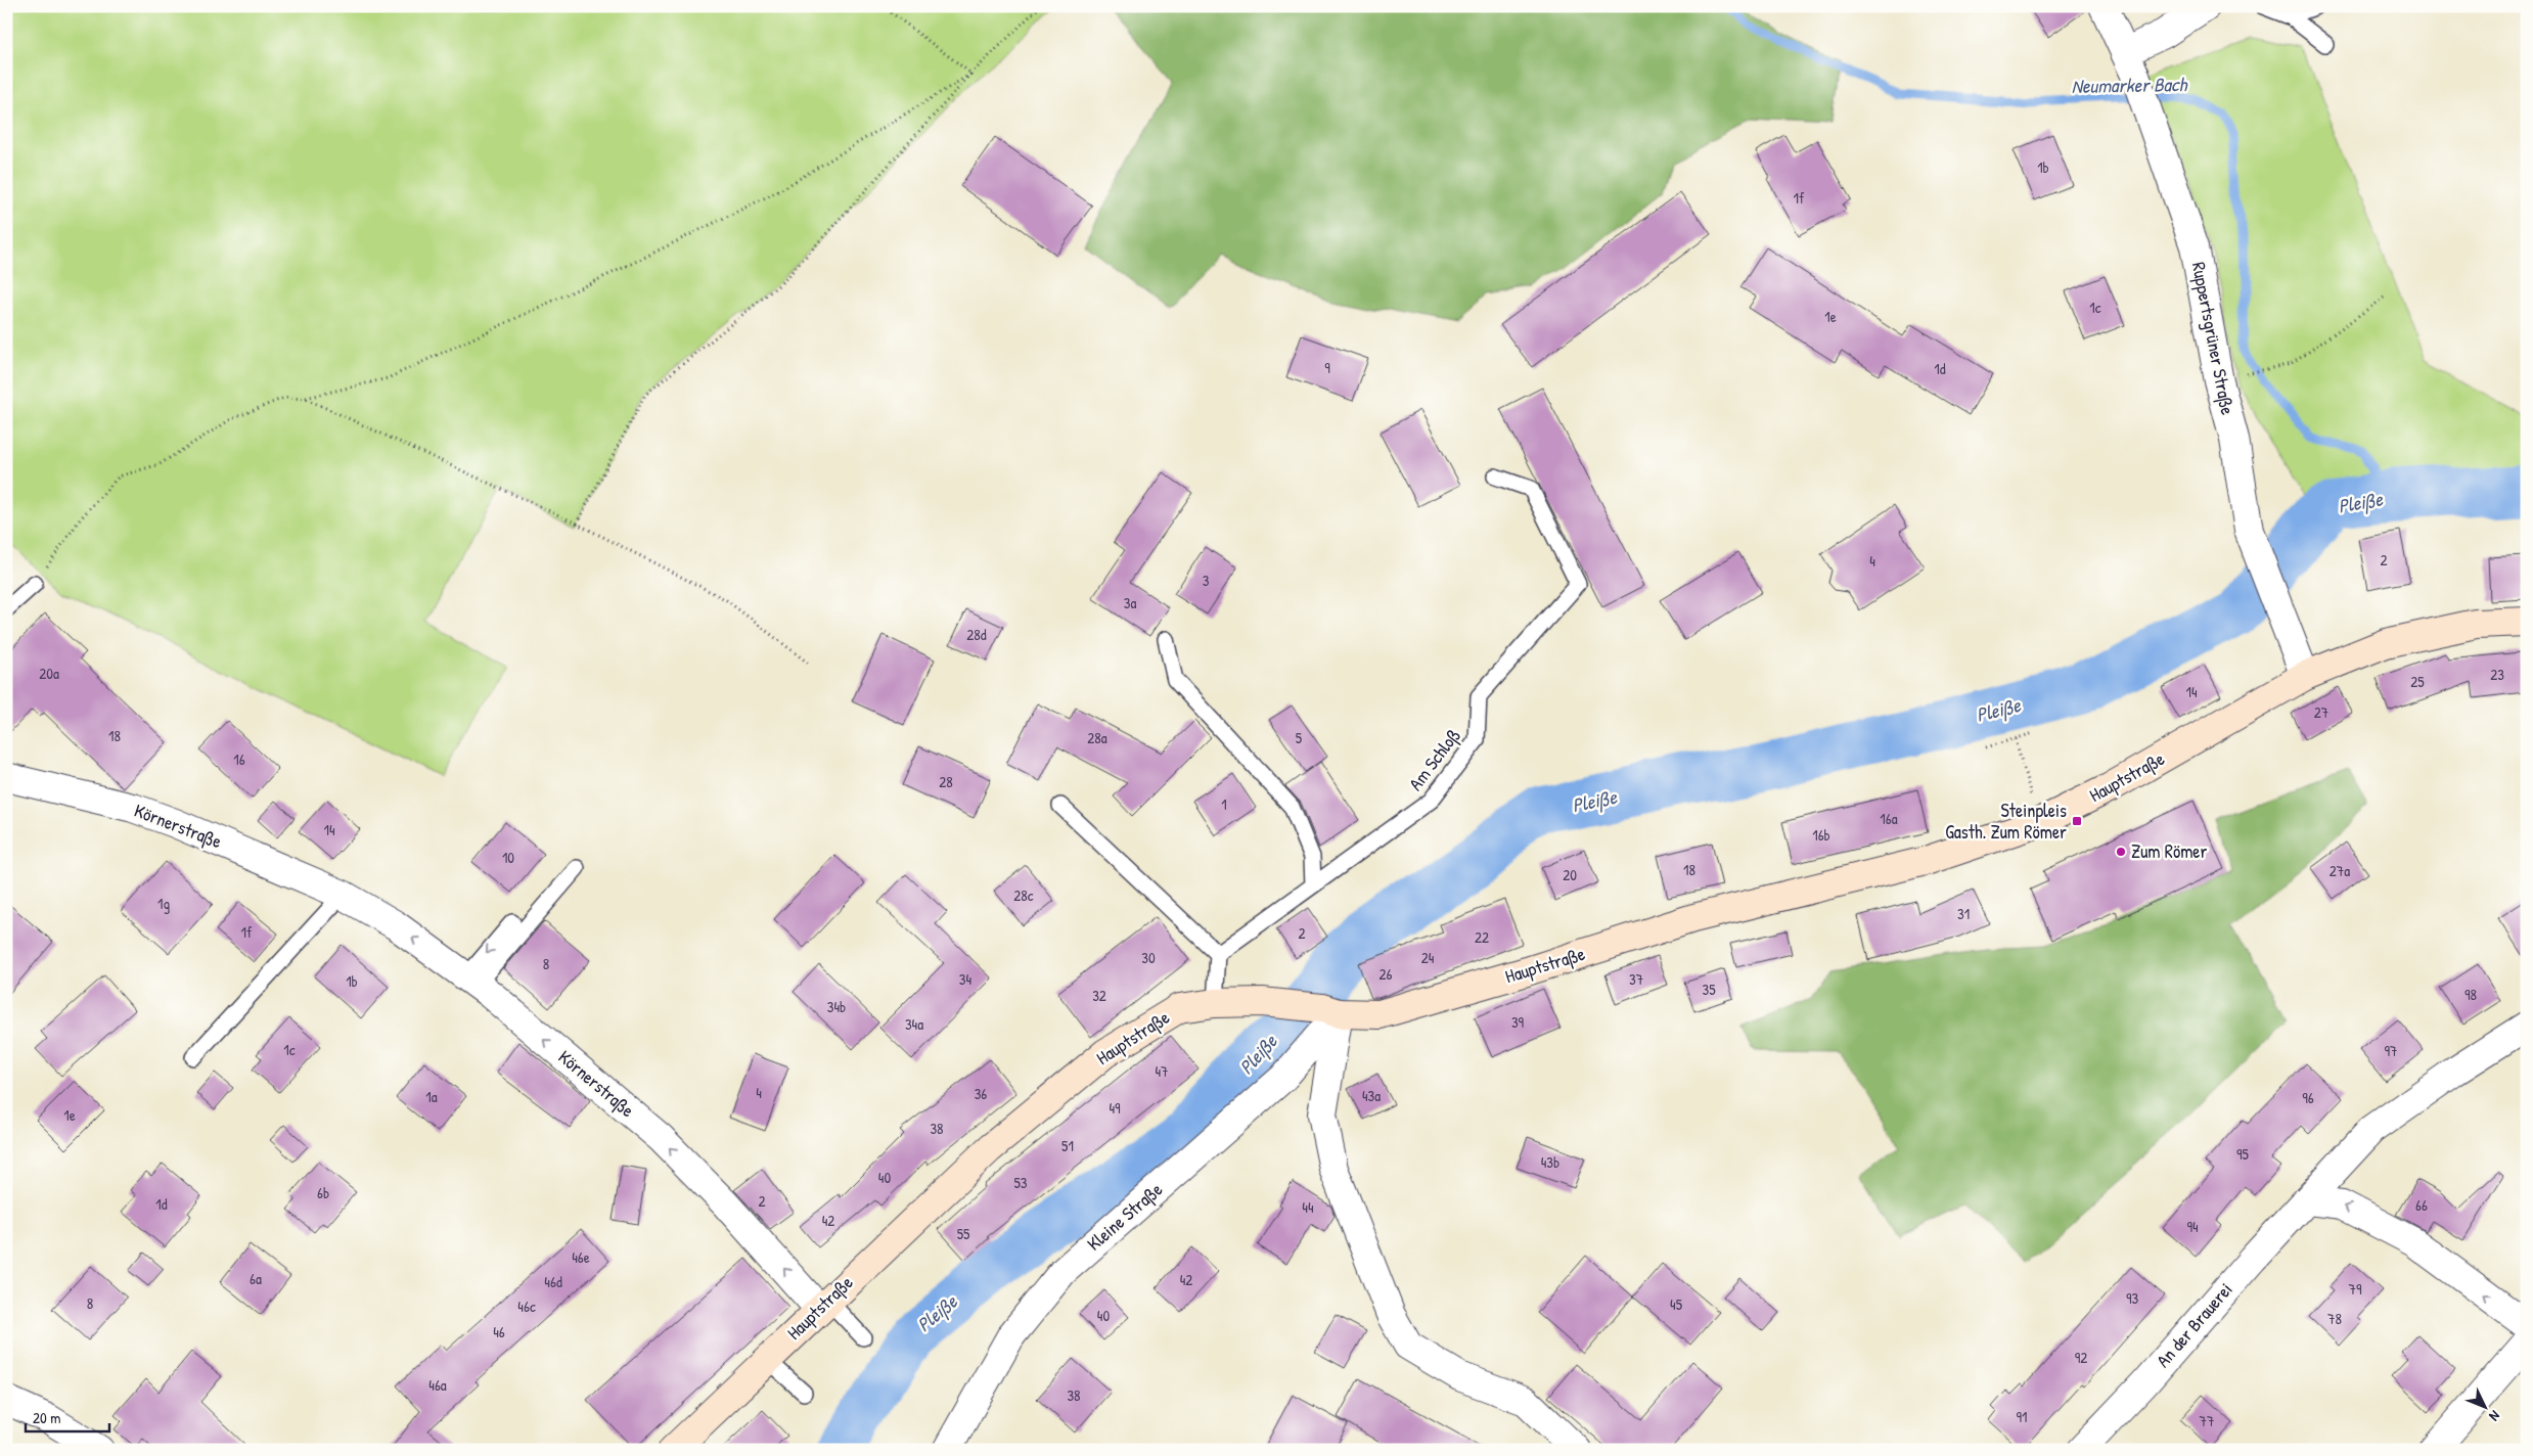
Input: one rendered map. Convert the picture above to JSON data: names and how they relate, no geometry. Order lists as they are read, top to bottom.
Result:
{
  "streets": {
    "main road": ["Hauptstraße"],
    "street": [
      "Ruppertsgrüner Straße",
      "Körnerstraße",
      "Kleine Straße",
      "An der Brauerei"
    ],
    "lane": ["Am Schloß"]
  },
  "crossings": [
    ["Ruppertsgrüner Straße", "Hauptstraße"],
    ["Hauptstraße", "Körnerstraße"],
    ["Hauptstraße", "Kleine Straße"]
  ],
  "one_way": ["Körnerstraße"],
  "water": ["Neumarker Bach", "Pleiße"],
  "places": {
    "transit": ["Steinpleis Gasth. Zum Römer"],
    "other": ["Zum Römer"]
  },
  "house_numbers": [
    "1b",
    "1f",
    "1c",
    "1e",
    "9",
    "1d",
    "2",
    "4",
    "3",
    "3a",
    "28d",
    "20a",
    "23",
    "25",
    "14",
    "27",
    "18",
    "28a",
    "5",
    "16",
    "28",
    "1",
    "16a",
    "14",
    "16b",
    "10",
    "18",
    "27a",
    "20",
    "28c",
    "1g",
    "31",
    "1f",
    "2",
    "22",
    "30",
    "24",
    "8",
    "26",
    "34",
    "37",
    "1b",
    "35",
    "98",
    "32",
    "34b",
    "39",
    "34a",
    "1c",
    "97",
    "47",
    "4",
    "36",
    "43a",
    "1a",
    "96",
    "49",
    "1e",
    "38",
    "51",
    "95",
    "43b",
    "40",
    "53",
    "6b",
    "2",
    "1d",
    "66",
    "44",
    "42",
    "94",
    "55",
    "46e",
    "6a",
    "42",
    "46d",
    "79",
    "93",
    "8",
    "45",
    "46c",
    "40",
    "78",
    "46",
    "92",
    "46a",
    "38",
    "91",
    "77"
  ],
  "scale_bar": "20 m",
  "north": "bottom right"
}
